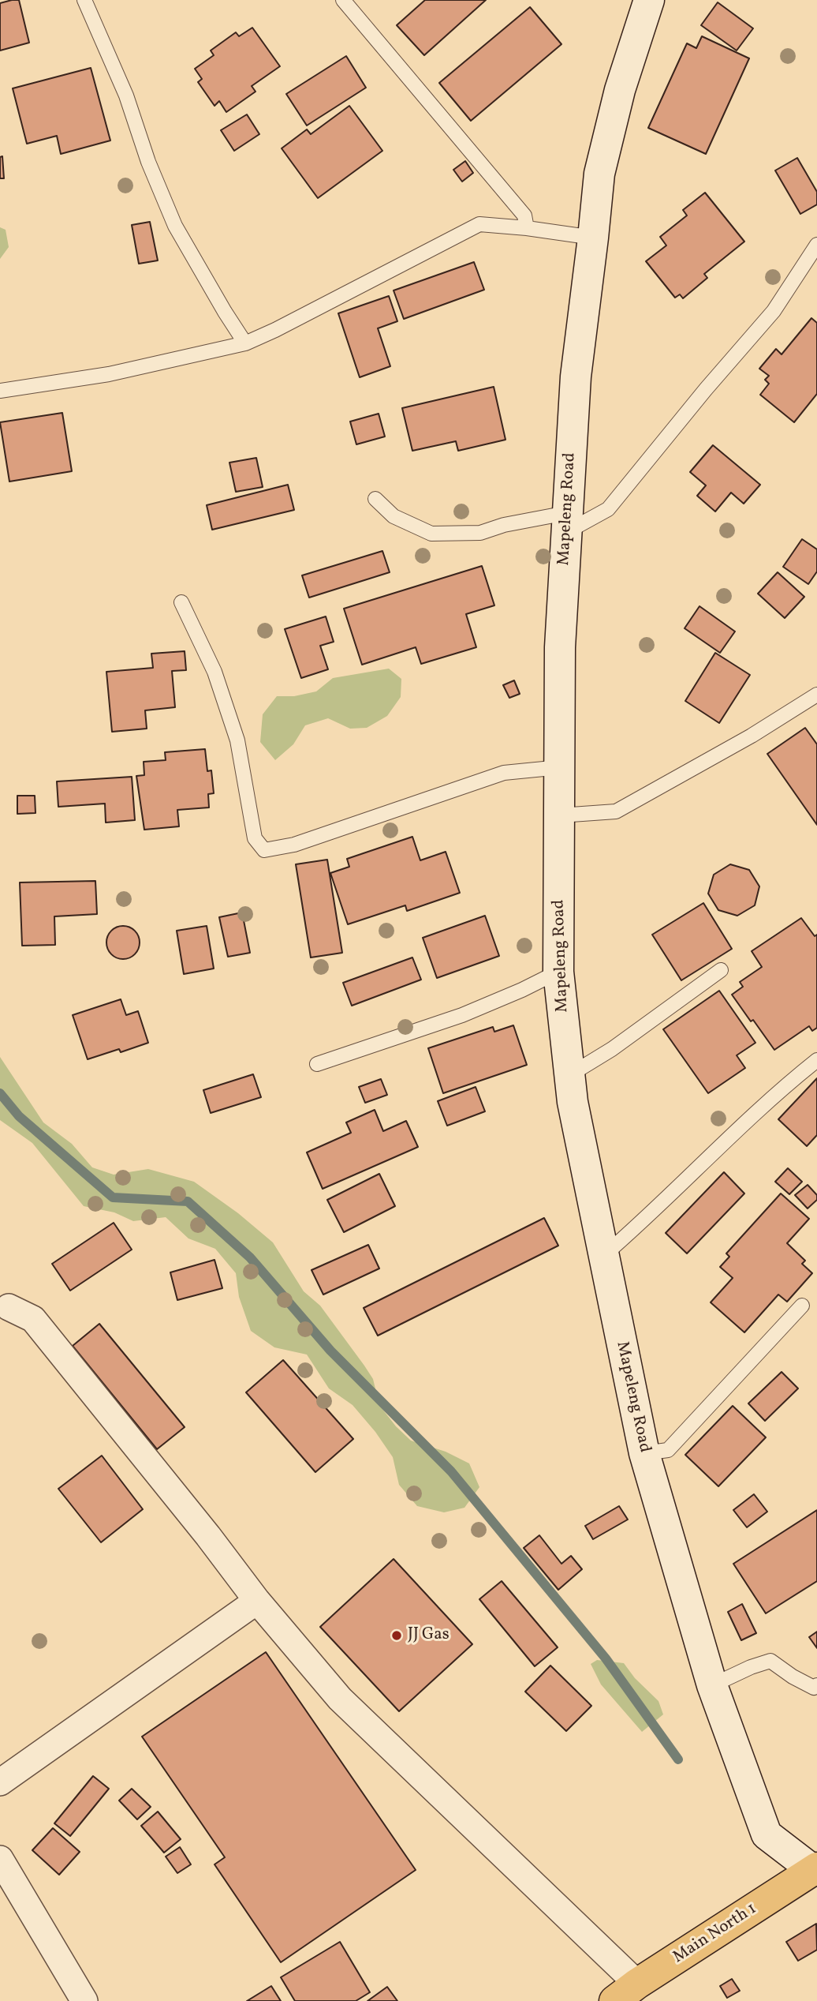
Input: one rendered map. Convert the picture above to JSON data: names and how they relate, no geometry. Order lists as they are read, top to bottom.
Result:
{
  "streets": {
    "main road": ["Main North 1"],
    "street": ["Mapeleng Road"]
  },
  "crossings": [
    ["Mapeleng Road", "Main North 1"]
  ],
  "places": ["JJ Gas"]
}
